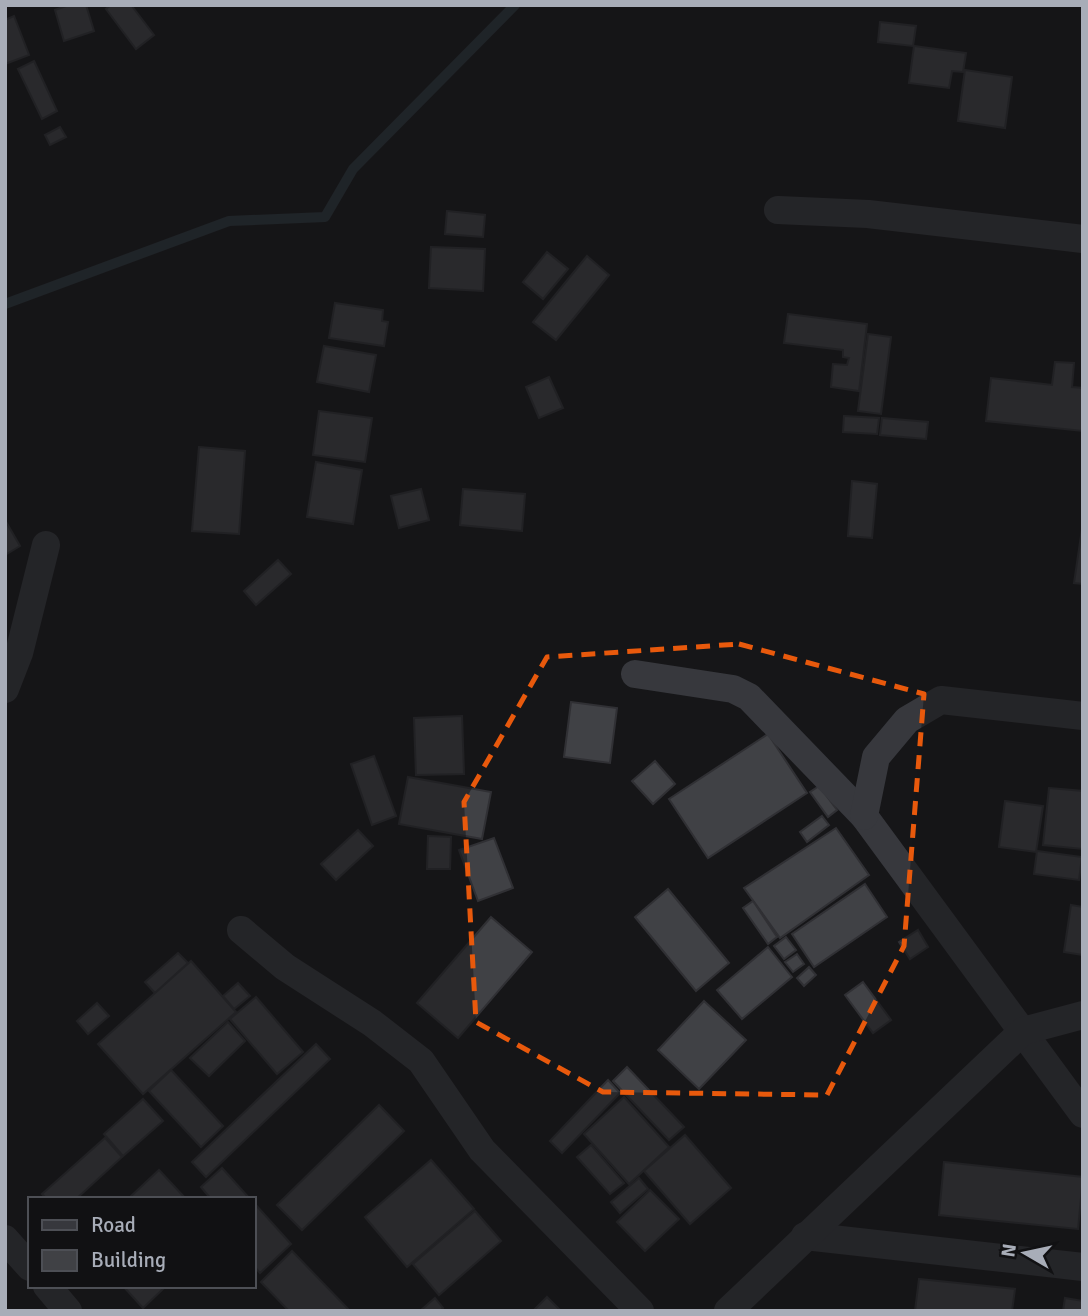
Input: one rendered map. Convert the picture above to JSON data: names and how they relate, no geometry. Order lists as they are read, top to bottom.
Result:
{
  "legend": ["Road", "Building"],
  "north": "left"
}
